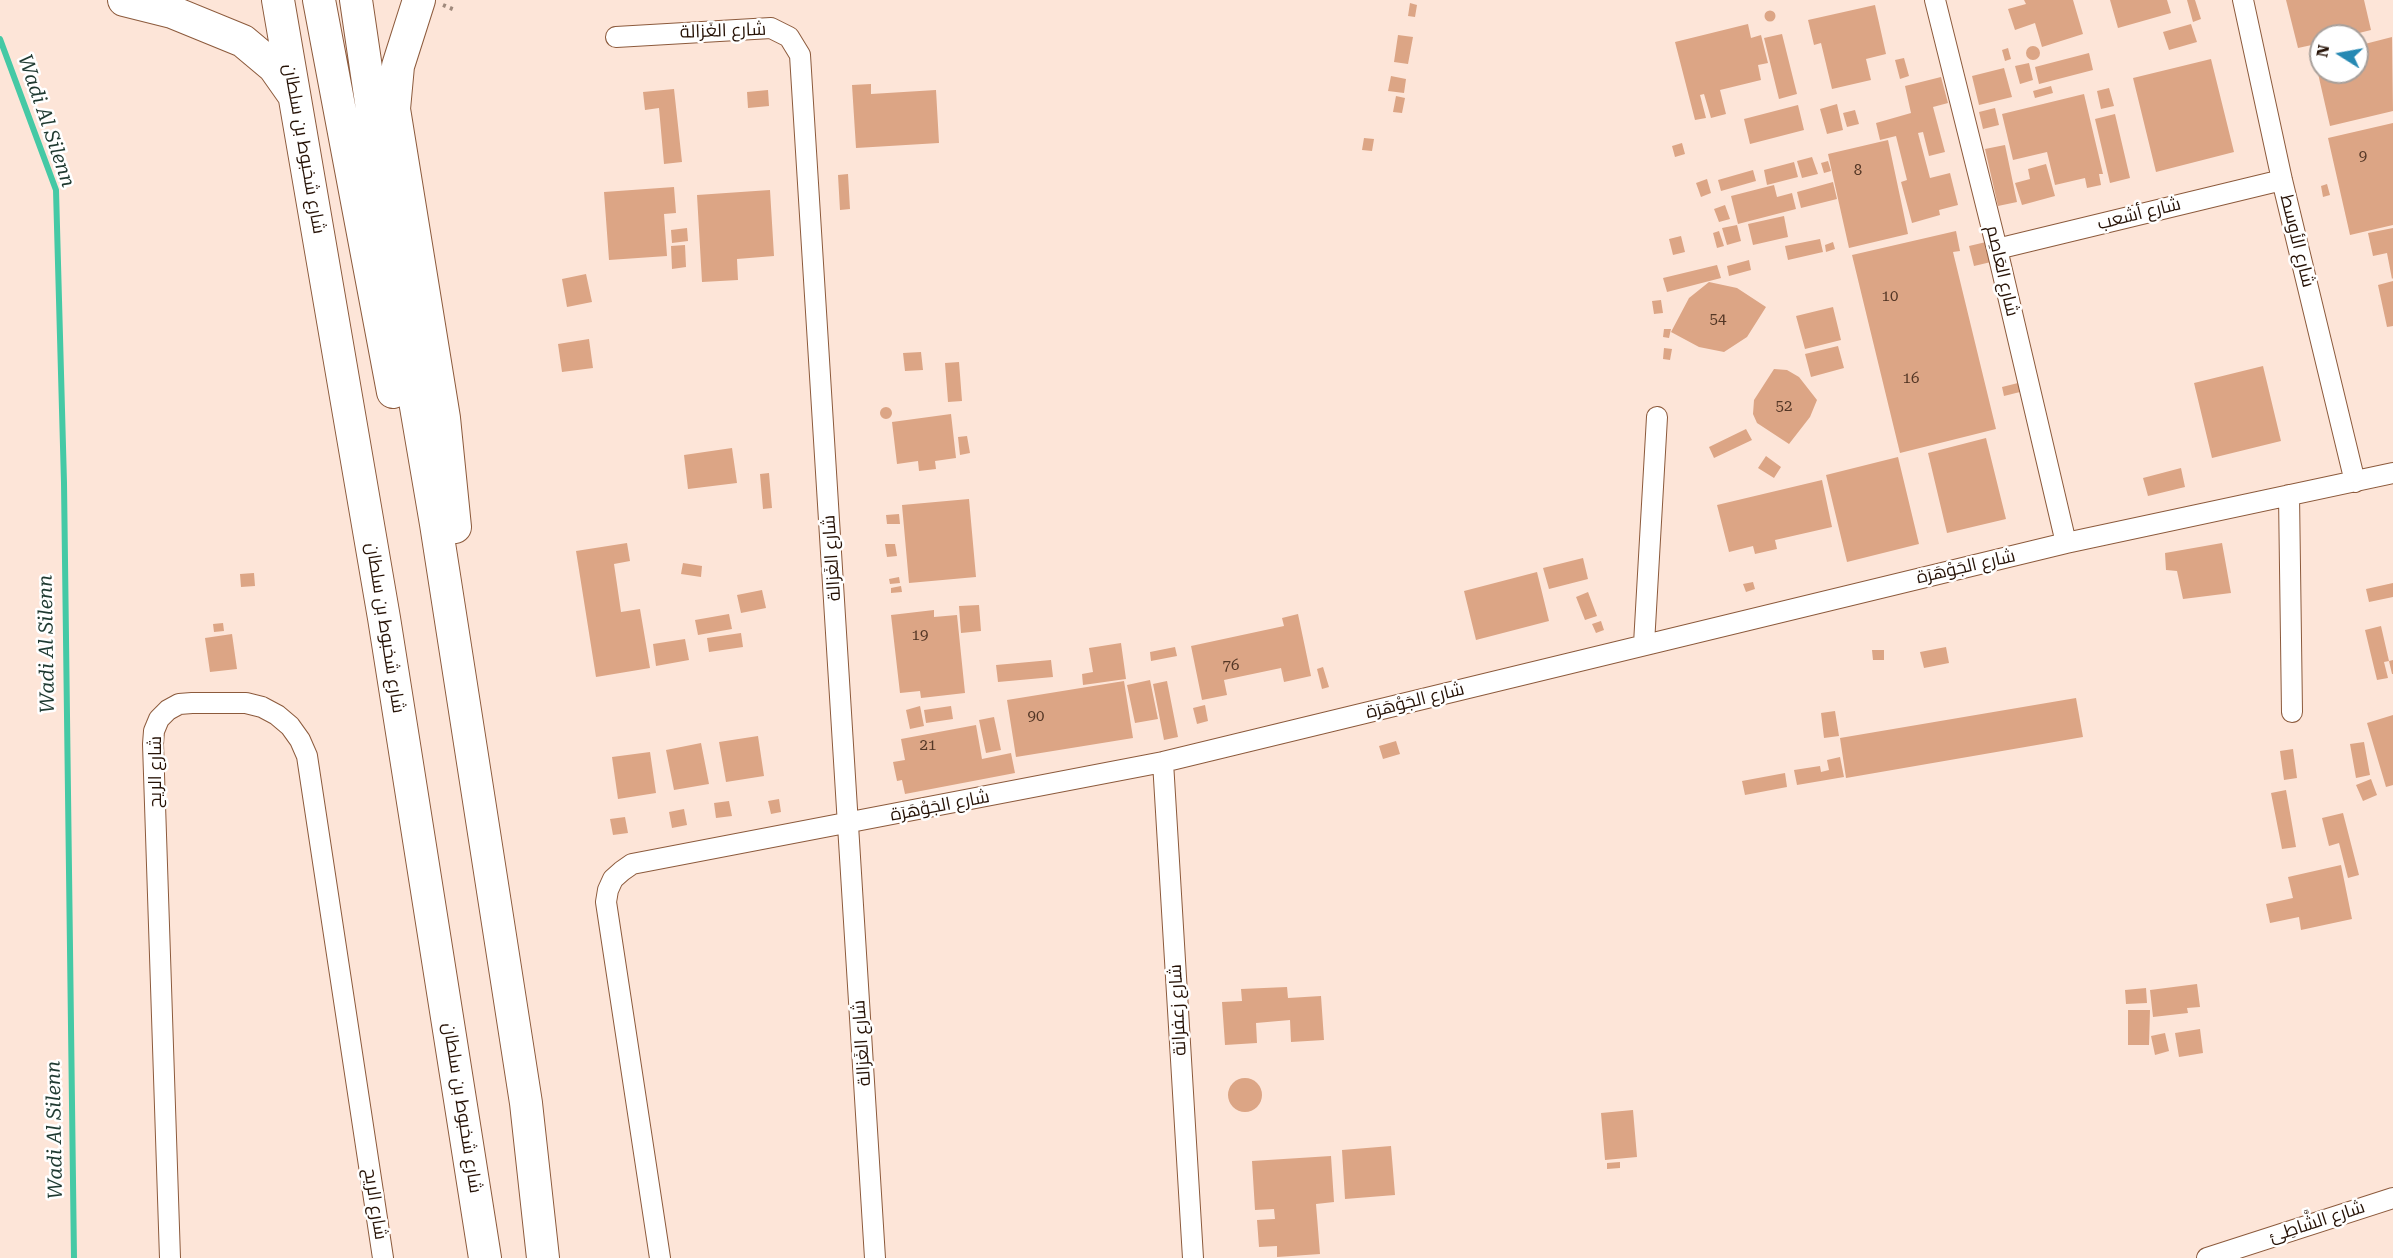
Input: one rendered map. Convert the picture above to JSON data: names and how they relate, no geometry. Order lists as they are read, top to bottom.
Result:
{
  "streets": {
    "main road": ["شارع شخبوط بن سلطان"],
    "street": [
      "شارع الغَزالة",
      "شارع أشعب",
      "شارع الأوسط",
      "شارع العَاصِم",
      "شارع الجَوْهَرَة",
      "شارع الريح",
      "شارع زعفرانة",
      "شارع الشَّاطِئ"
    ]
  },
  "crossings": [
    ["شارع الغَزالة", "شارع الجَوْهَرَة"],
    ["شارع أشعب", "شارع الأوسط"],
    ["شارع أشعب", "شارع العَاصِم"],
    ["شارع الأوسط", "شارع الجَوْهَرَة"],
    ["شارع العَاصِم", "شارع الجَوْهَرَة"],
    ["شارع الجَوْهَرَة", "شارع زعفرانة"]
  ],
  "water": ["Wadi Al Silenn"],
  "house_numbers": [
    "9",
    "8",
    "10",
    "54",
    "16",
    "52",
    "19",
    "76",
    "90",
    "21"
  ],
  "north": "left"
}
